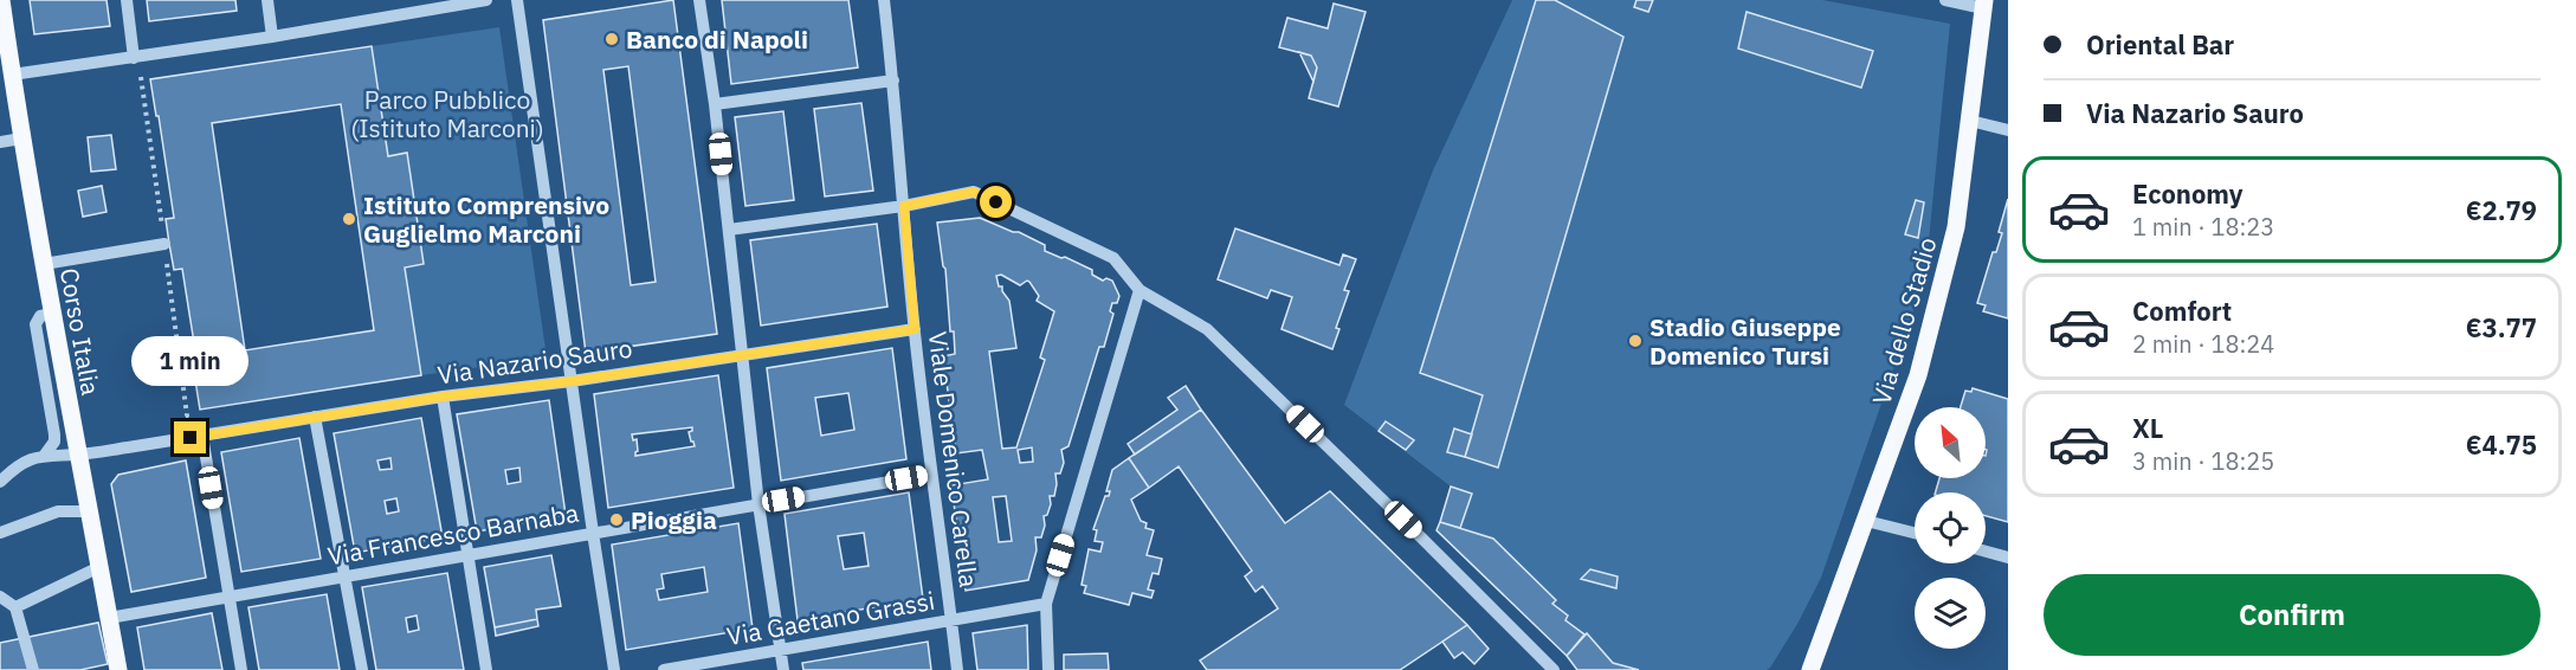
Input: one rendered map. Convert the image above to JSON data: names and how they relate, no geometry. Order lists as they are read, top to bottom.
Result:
{
  "streets": {
    "main road": ["Via dello Stadio", "Corso Italia"],
    "street": [
      "Via Nazario Sauro",
      "Viale Domenico Carella",
      "Via Francesco Barnaba",
      "Via Gaetano Grassi"
    ]
  },
  "crossings": [
    ["Corso Italia", "Via Nazario Sauro"],
    ["Corso Italia", "Via Francesco Barnaba"],
    ["Via Nazario Sauro", "Viale Domenico Carella"],
    ["Viale Domenico Carella", "Via Francesco Barnaba"],
    ["Viale Domenico Carella", "Via Gaetano Grassi"]
  ],
  "parks": ["Parco Pubblico (Istituto Marconi)"],
  "places": [
    "Banco di Napoli",
    "Istituto Comprensivo Guglielmo Marconi",
    "Stadio Giuseppe Domenico Tursi",
    "Pioggia"
  ],
  "north": "top left",
  "page": {
    "banner": ["Oriental Bar", "Via Nazario Sauro"],
    "list": [
      {
        "name": "Economy",
        "note": "1 min · 18:23",
        "value": "€2.79"
      },
      {
        "name": "Comfort",
        "note": "2 min · 18:24",
        "value": "€3.77"
      },
      {
        "name": "XL",
        "note": "3 min · 18:25",
        "value": "€4.75"
      }
    ],
    "bubble": "1 min",
    "buttons": "Confirm"
  }
}
